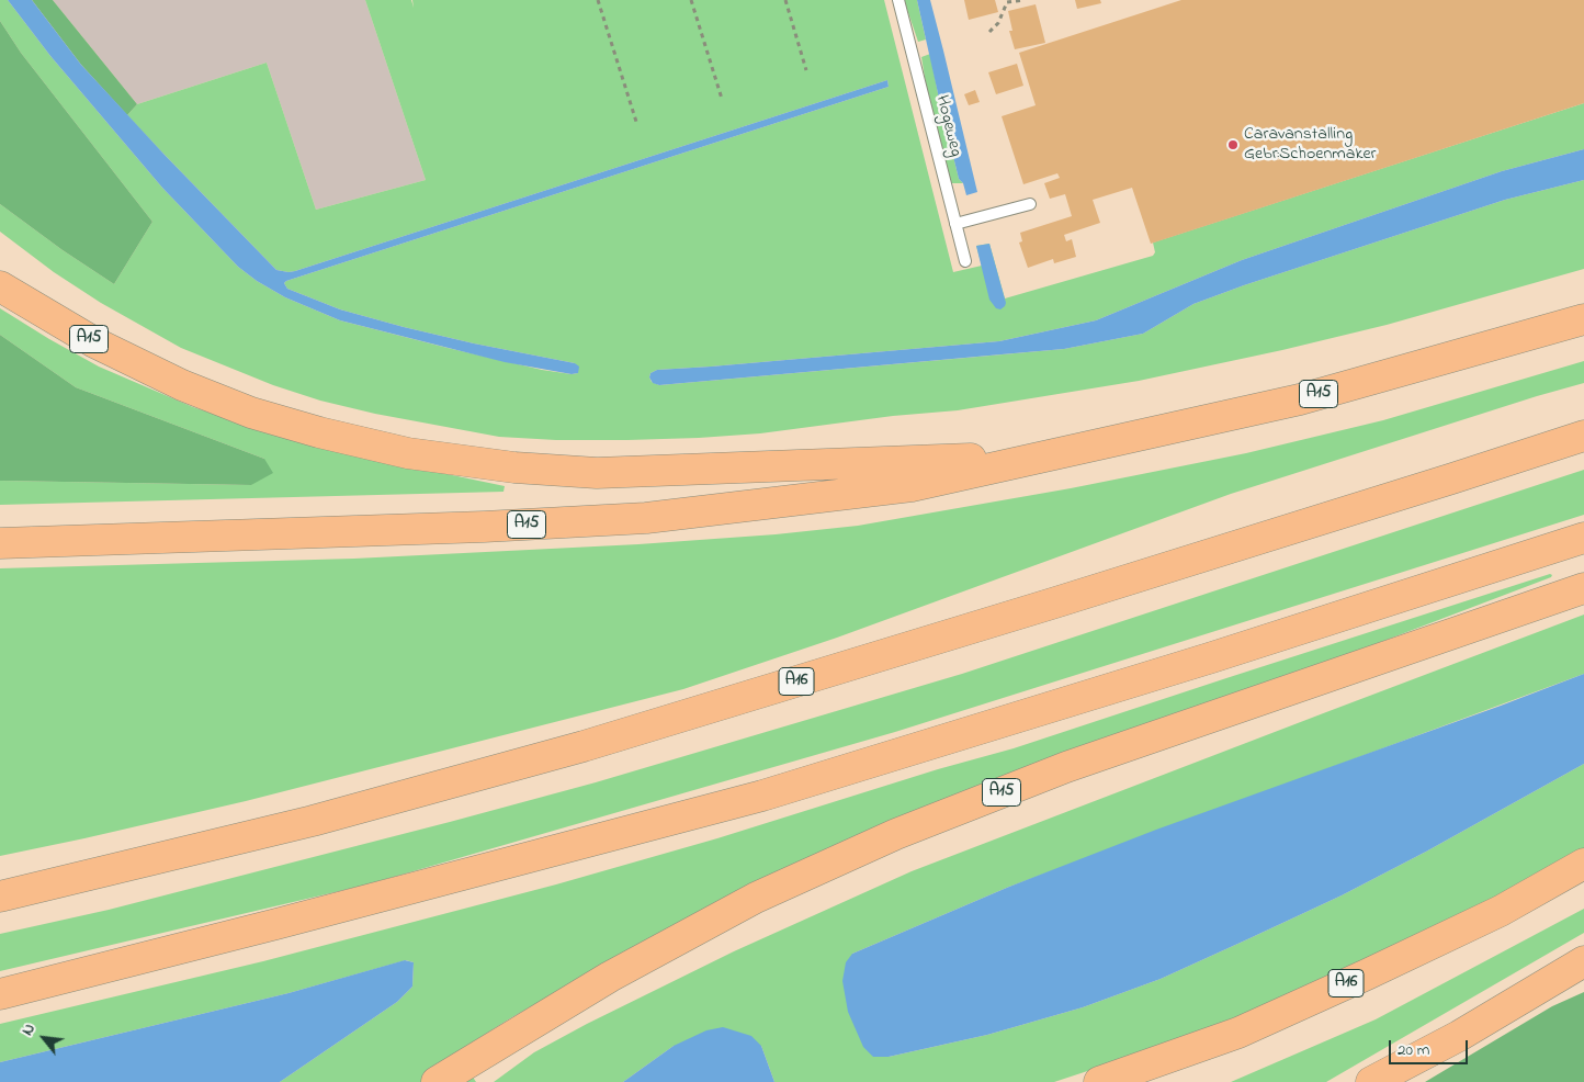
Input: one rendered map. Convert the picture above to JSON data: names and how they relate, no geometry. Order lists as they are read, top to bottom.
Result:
{
  "streets": {
    "highway": ["A15", "A16"],
    "lane": ["Hogeweg"]
  },
  "places": ["Caravanstalling Gebr:Schoenmaker"],
  "scale_bar": "20 m",
  "north": "top left"
}
